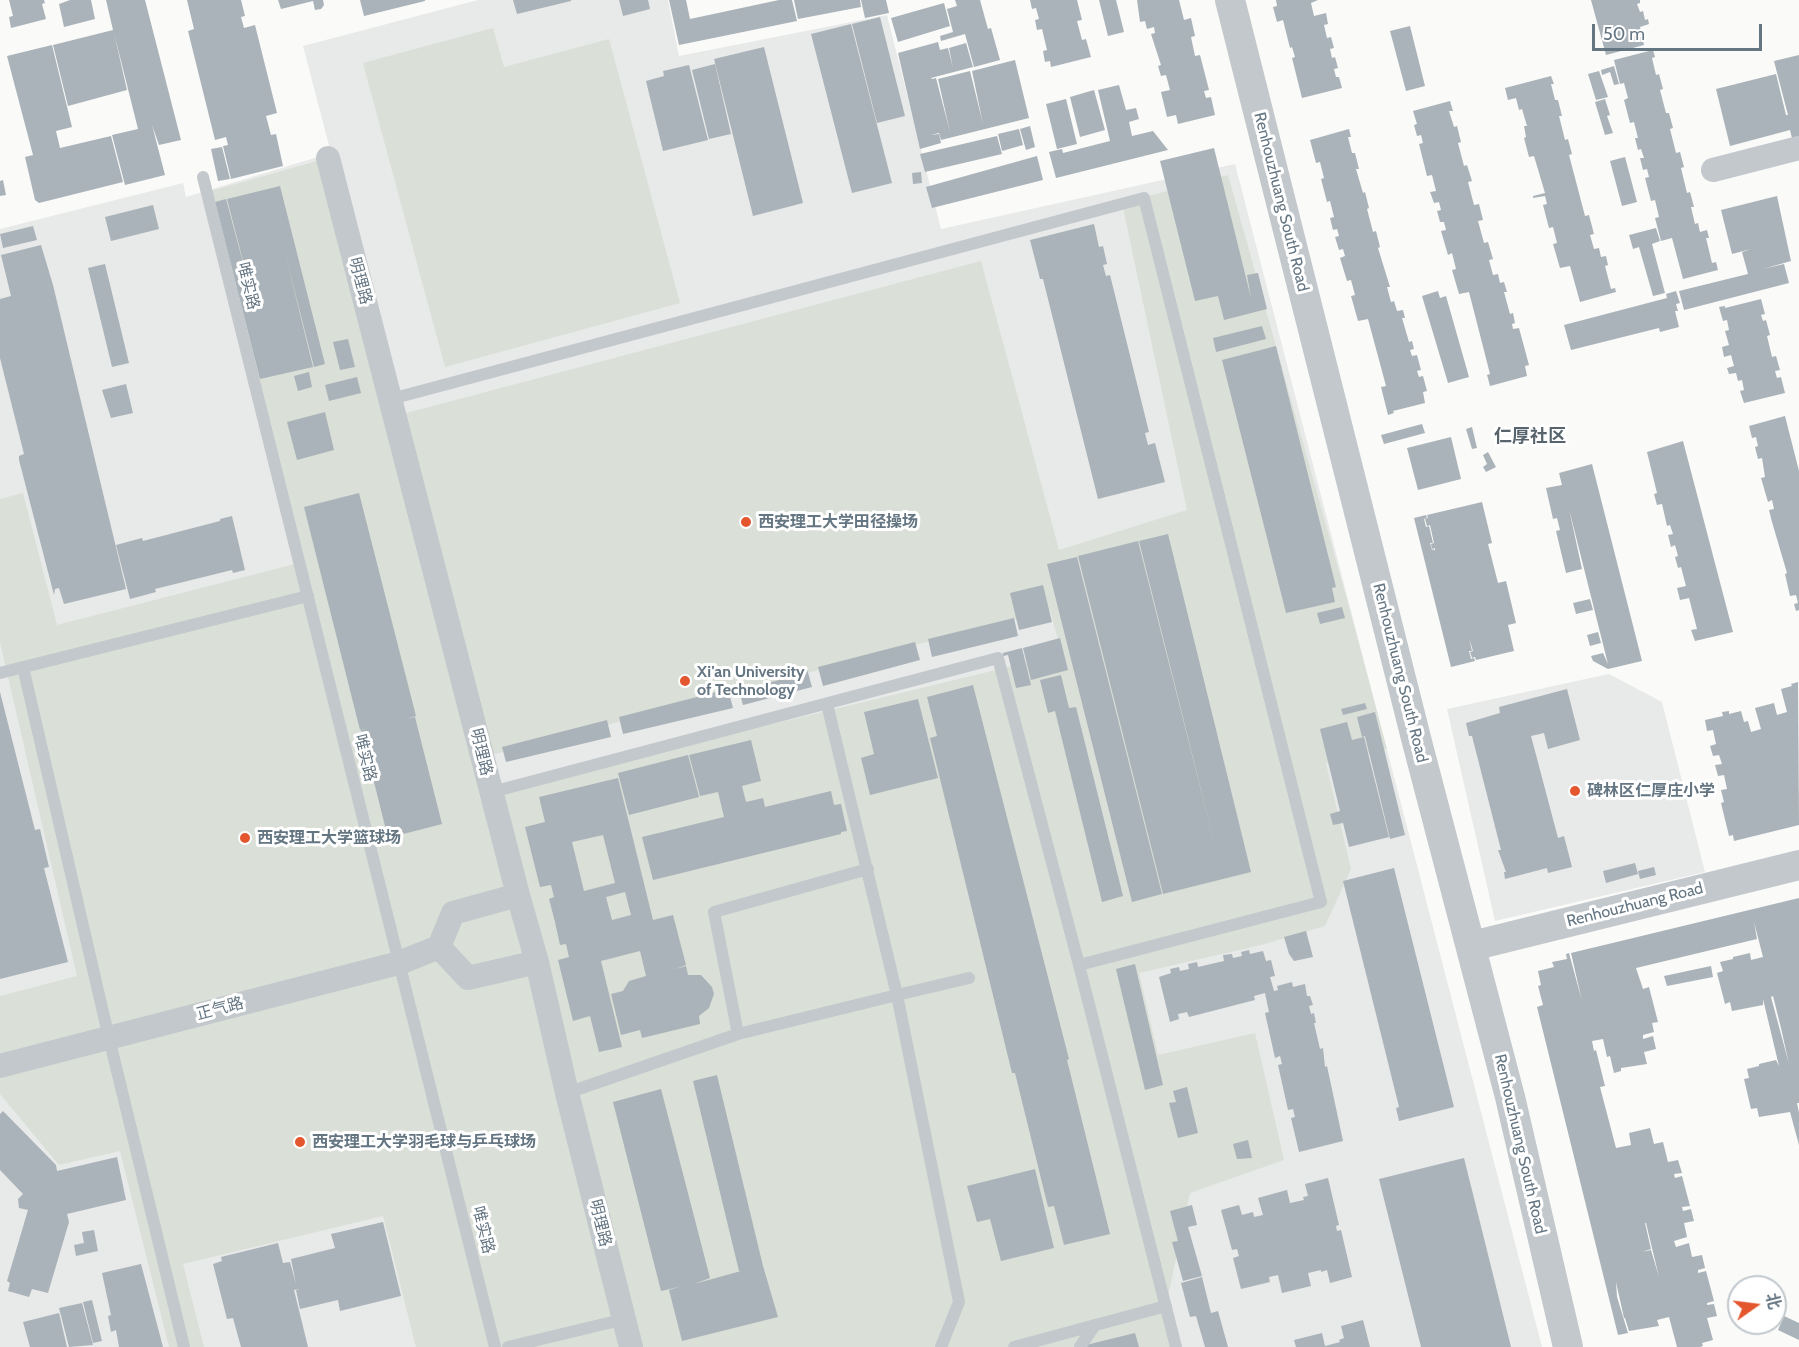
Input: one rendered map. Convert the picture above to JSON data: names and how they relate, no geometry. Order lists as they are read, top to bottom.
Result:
{
  "streets": {
    "street": [
      "Renhouzhuang South Road",
      "明理路",
      "Renhouzhuang Road",
      "正气路"
    ],
    "lane": ["唯实路"]
  },
  "crossings": [
    ["Renhouzhuang South Road", "Renhouzhuang Road"],
    ["唯实路", "正气路"]
  ],
  "districts": ["仁厚社区"],
  "places": [
    "西安理工大学田径操场",
    "Xi'an University of Technology",
    "碑林区仁厚庄小学",
    "西安理工大学篮球场",
    "西安理工大学羽毛球与乒乓球场"
  ],
  "scale_bar": "50 m",
  "north": "right"
}
